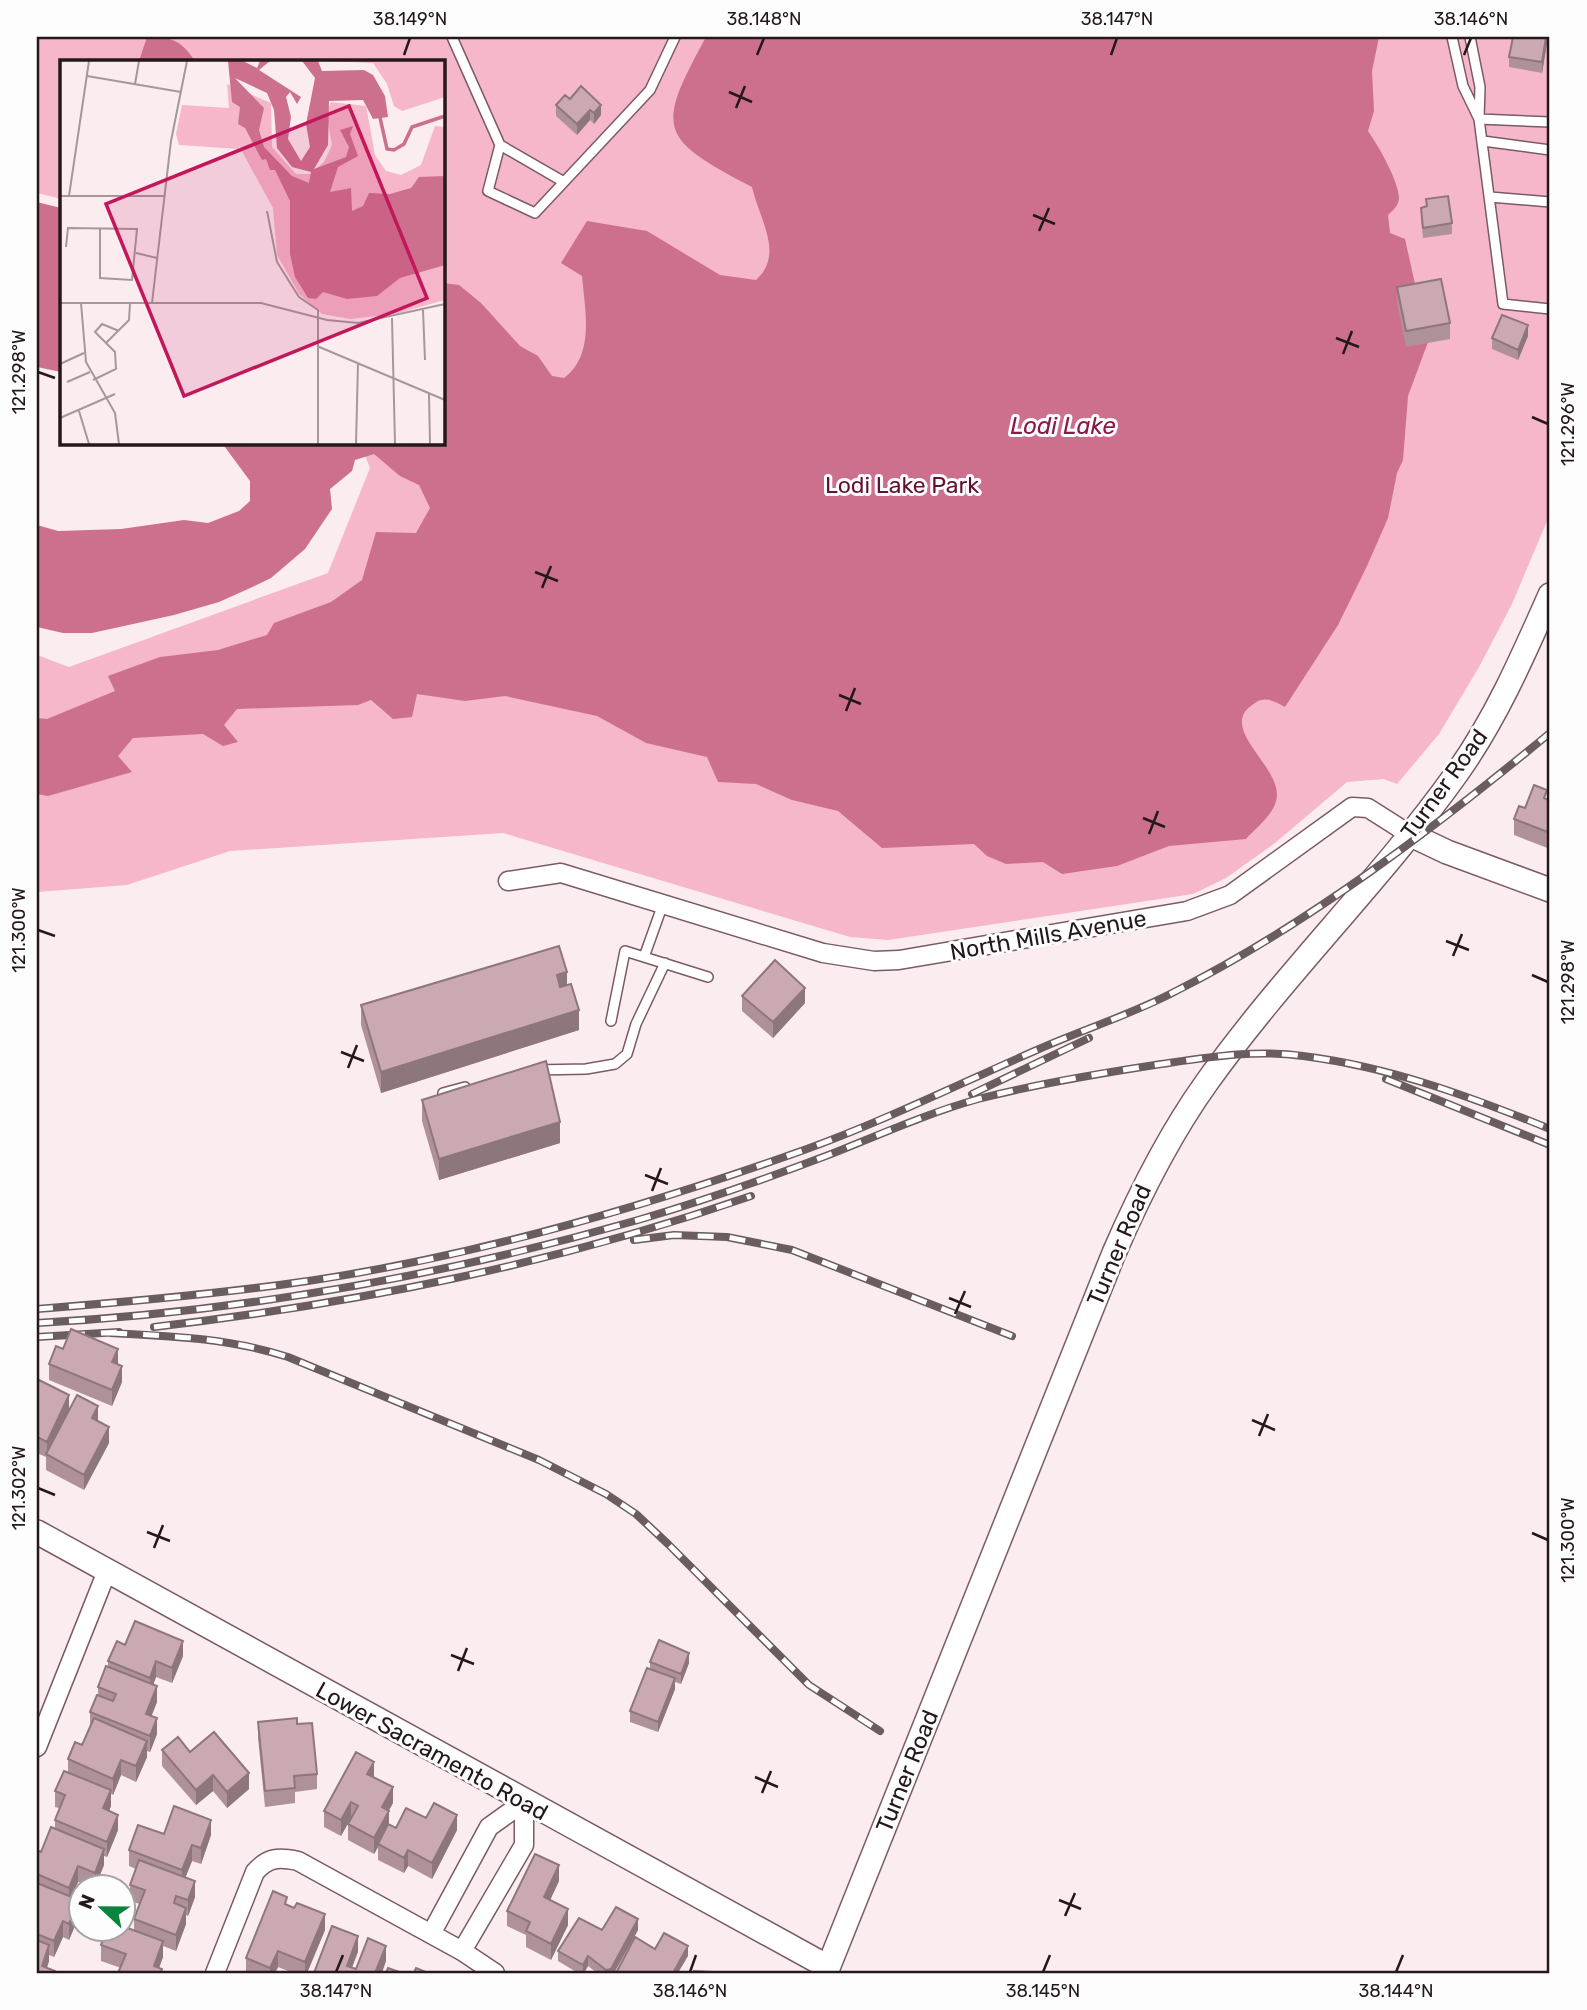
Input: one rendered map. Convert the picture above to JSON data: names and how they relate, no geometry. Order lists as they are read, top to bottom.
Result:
{
  "streets": {
    "main road": ["Turner Road", "North Mills Avenue", "Lower Sacramento Road"]
  },
  "crossings": [
    ["Turner Road", "North Mills Avenue"],
    ["Turner Road", "Lower Sacramento Road"]
  ],
  "water": ["Lodi Lake"],
  "parks": ["Lodi Lake Park"],
  "north": "left",
  "coordinates": [
    "38.149°N",
    "38.148°N",
    "38.147°N",
    "38.146°N",
    "121.298°W",
    "121.296°W",
    "121.300°W",
    "121.302°W",
    "38.145°N",
    "38.144°N"
  ]
}
